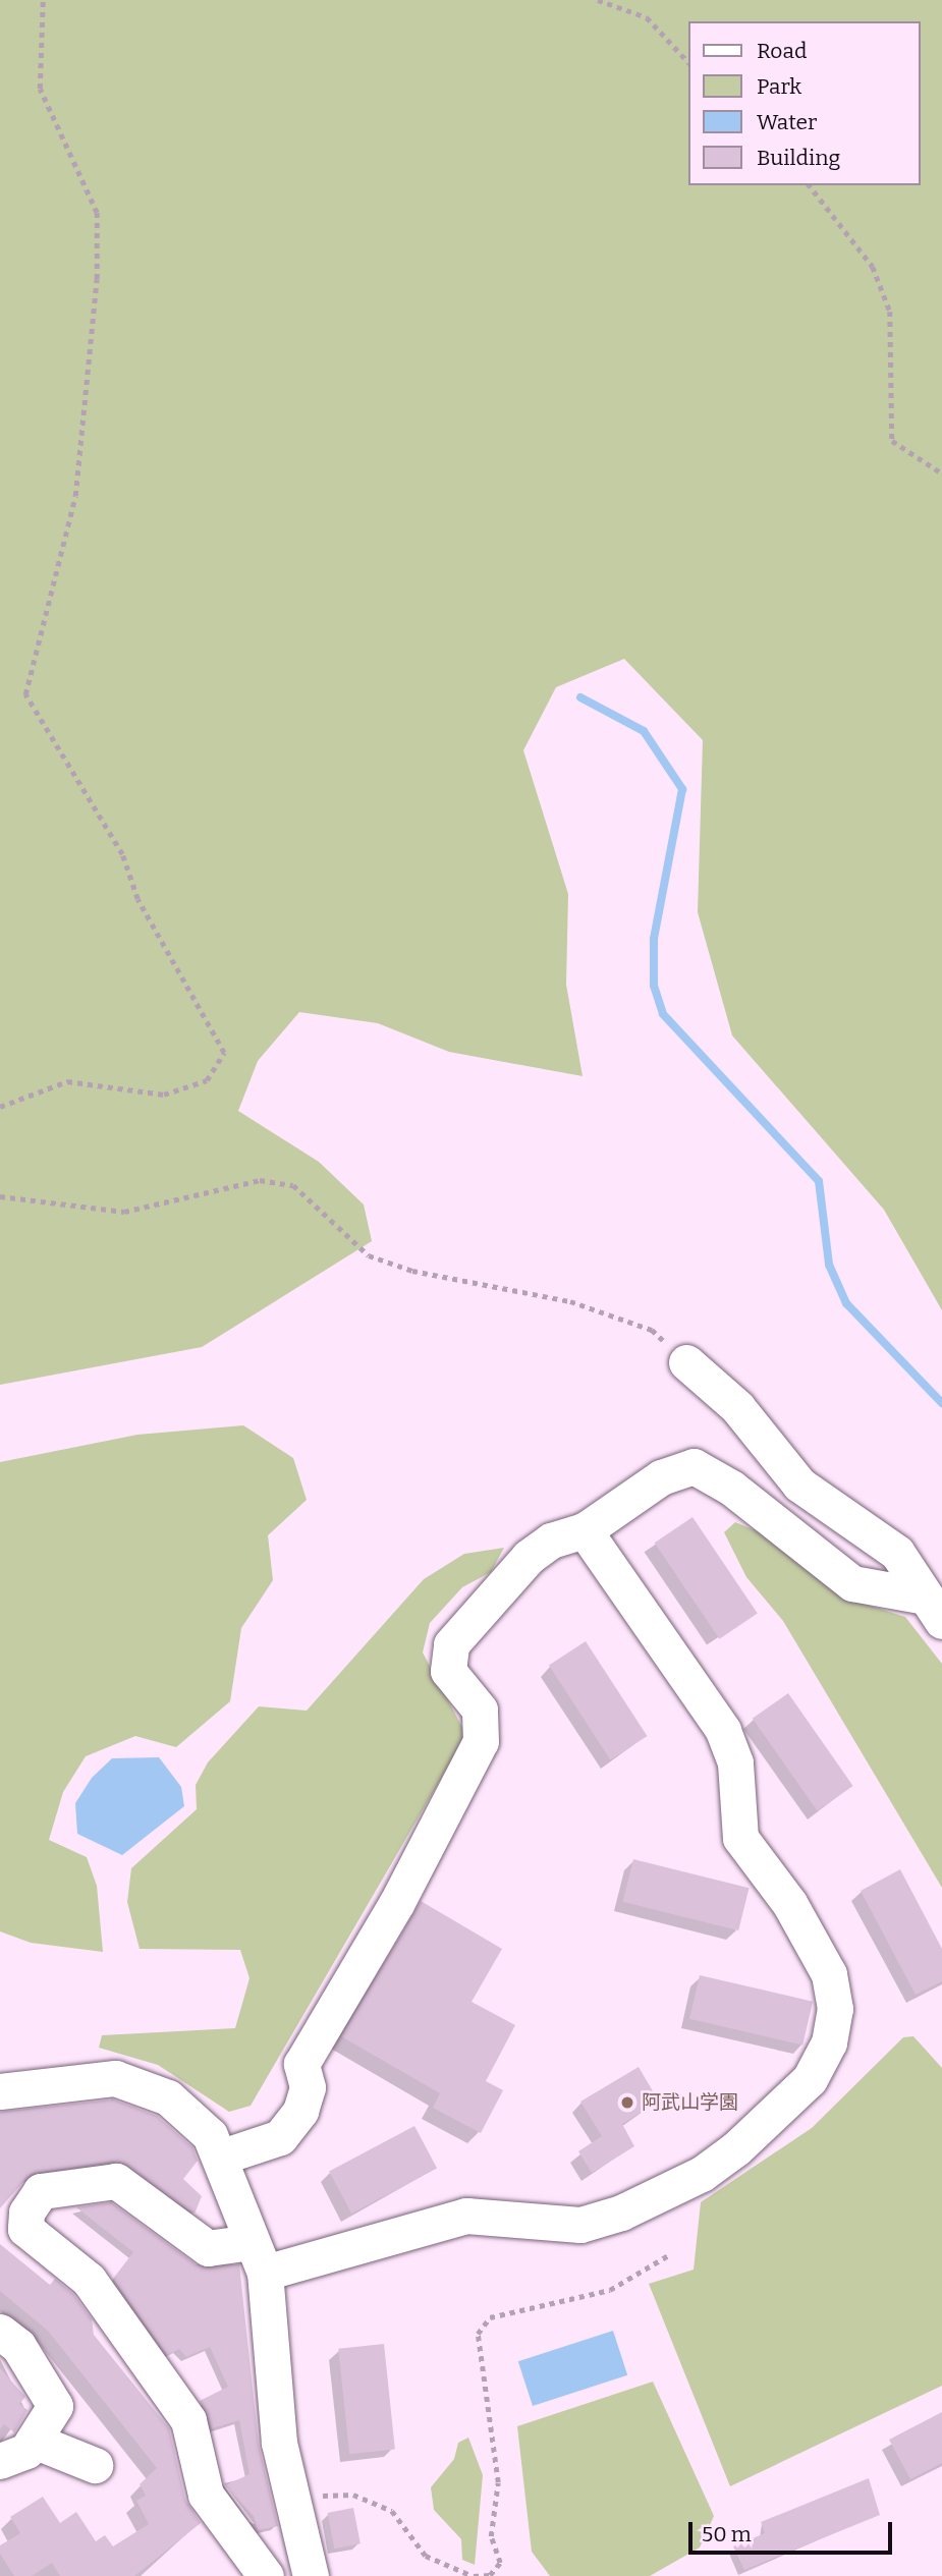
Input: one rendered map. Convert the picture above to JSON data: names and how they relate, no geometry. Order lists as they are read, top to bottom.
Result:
{
  "places": ["阿武山学園"],
  "legend": [
    "Road",
    "Park",
    "Water",
    "Building"
  ],
  "scale_bar": "50 m"
}
